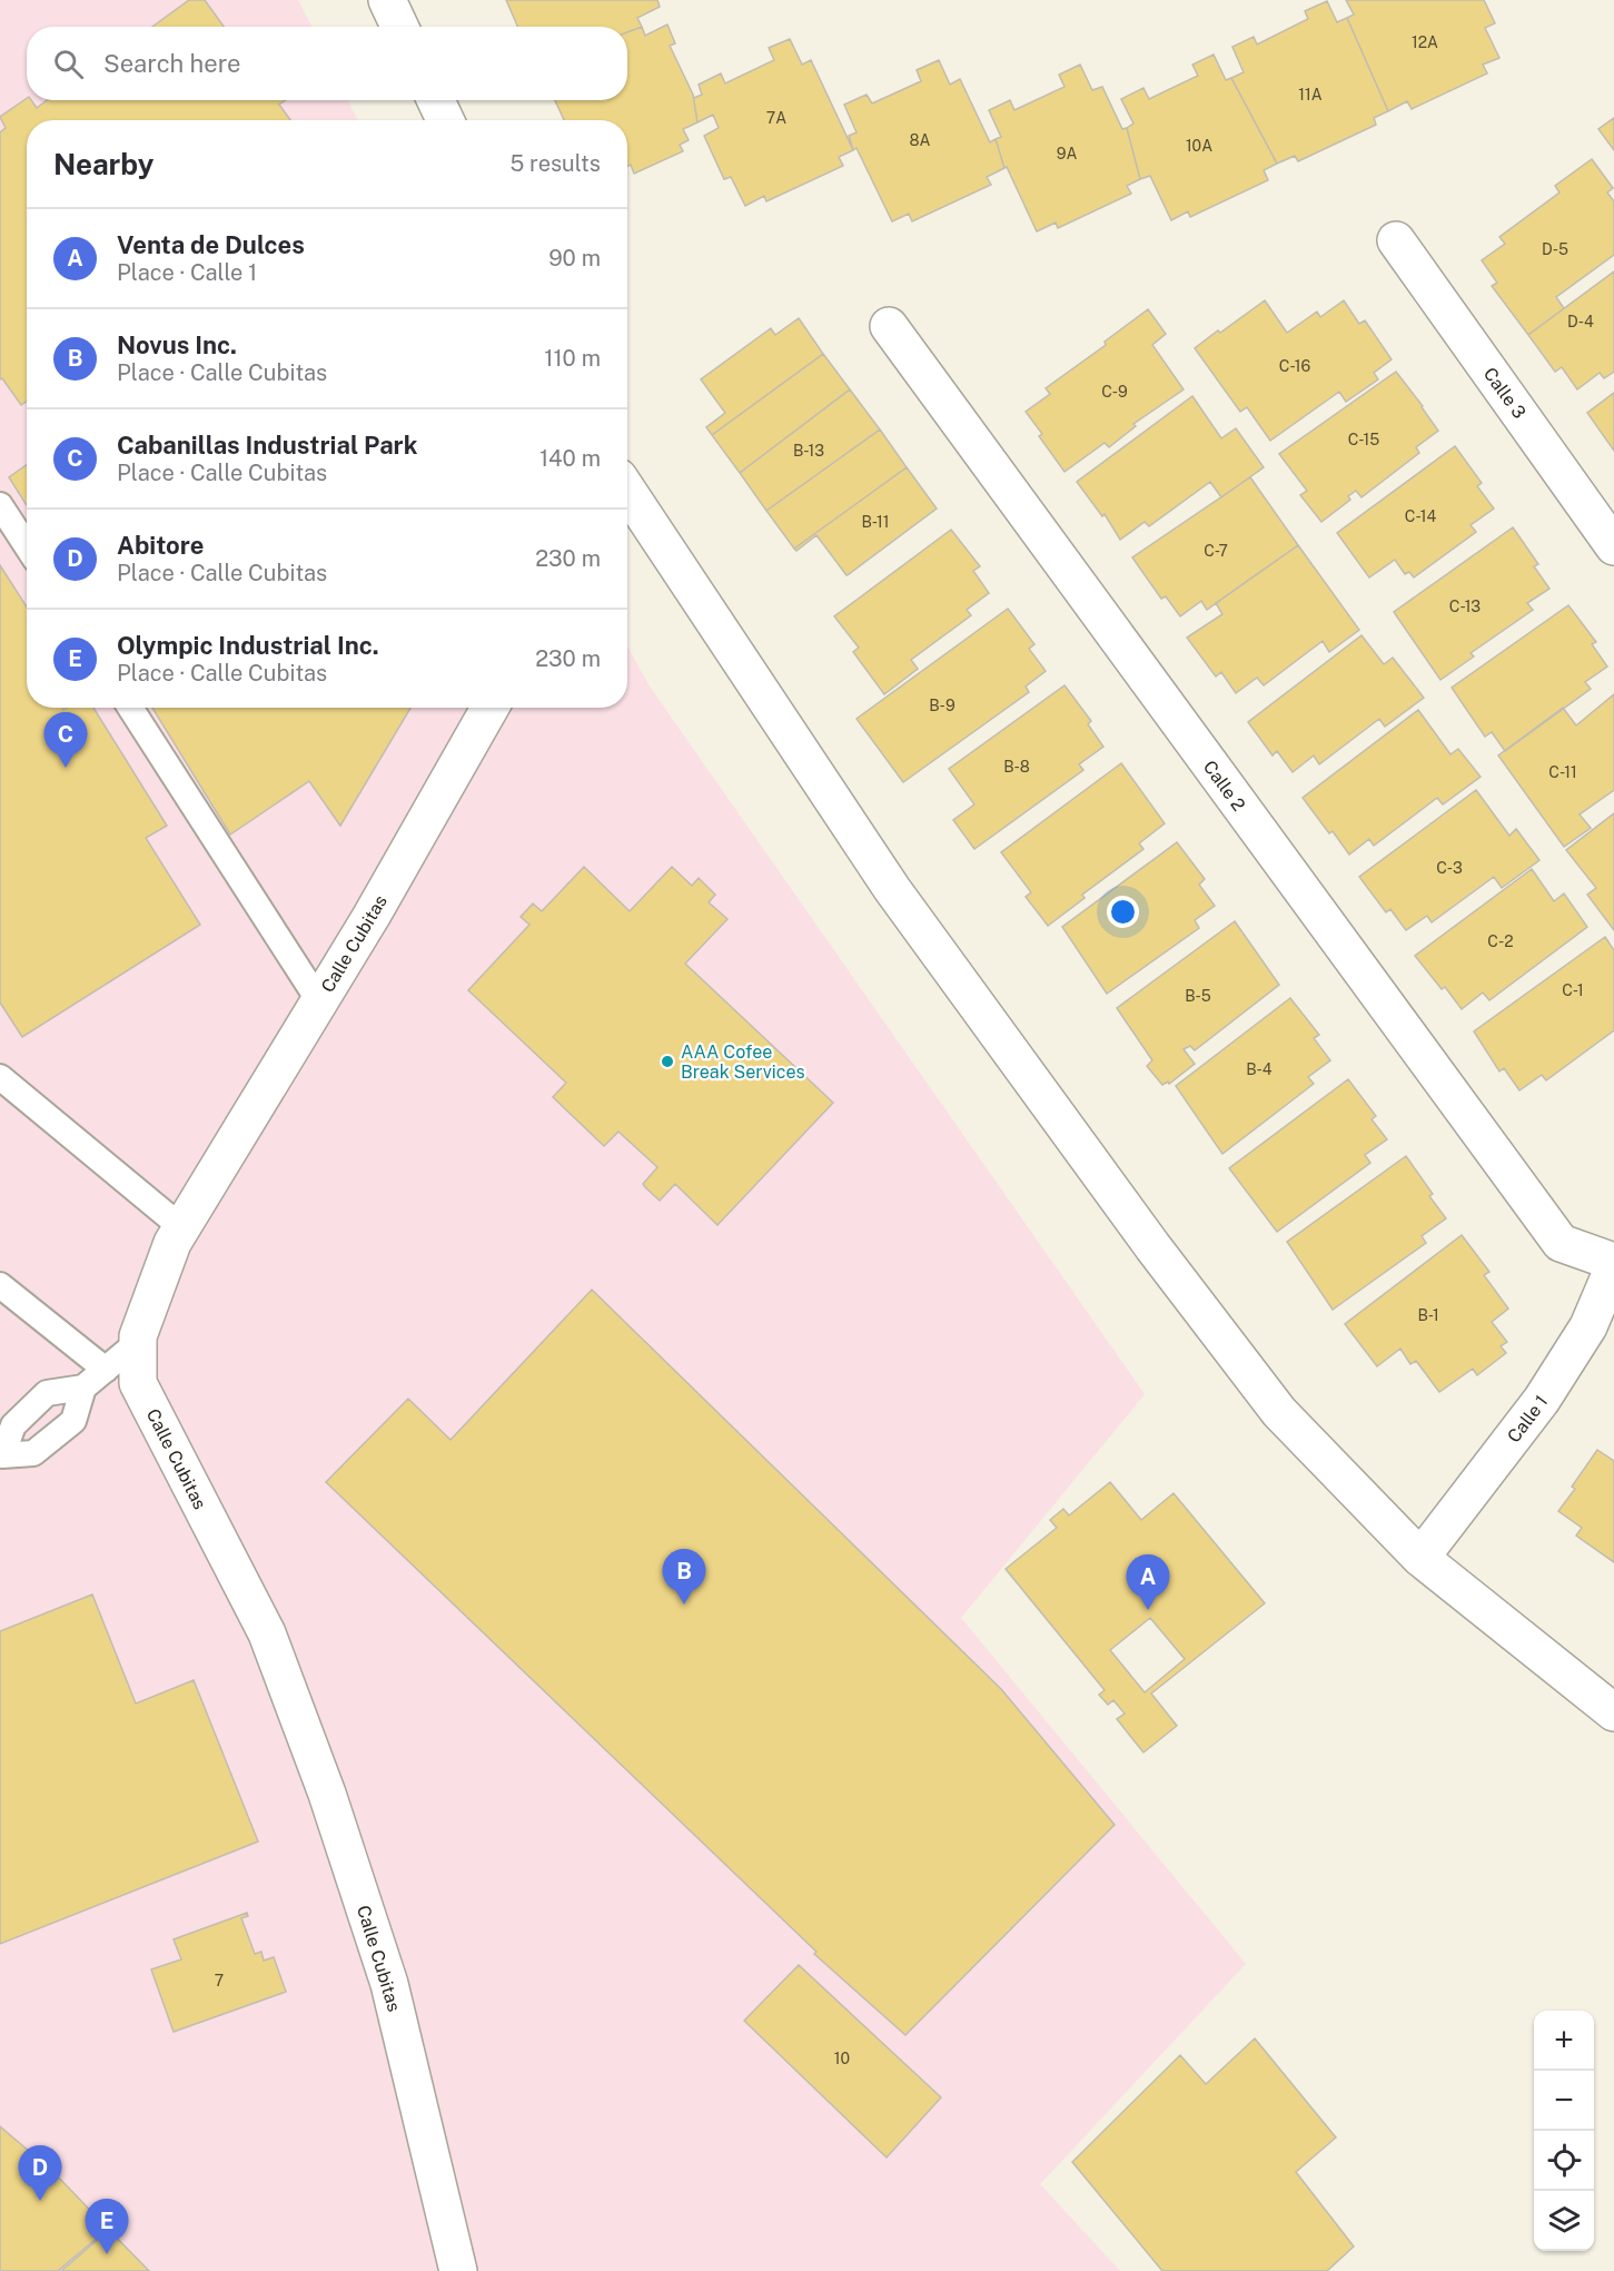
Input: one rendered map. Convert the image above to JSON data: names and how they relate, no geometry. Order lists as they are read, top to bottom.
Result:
{
  "streets": {
    "street": [
      "Calle 3",
      "Calle 2",
      "Calle Cubitas",
      "Calle 1"
    ]
  },
  "crossings": [
    ["Calle 2", "Calle 1"]
  ],
  "places": ["AAA Cofee Break Services"],
  "house_numbers": [
    "12A",
    "11A",
    "7A",
    "8A",
    "10A",
    "9A",
    "D-5",
    "D-4",
    "C-16",
    "C-9",
    "C-15",
    "B-13",
    "C-14",
    "B-11",
    "C-7",
    "C-13",
    "B-9",
    "B-8",
    "C-11",
    "C-3",
    "C-2",
    "C-1",
    "B-5",
    "B-4",
    "B-1",
    "7",
    "10"
  ],
  "page": {
    "search": "Search here",
    "heading": ["Nearby", "5 results"],
    "list": [
      {
        "mark": "A",
        "name": "Venta de Dulces",
        "note": "Place · Calle 1",
        "value": "90 m"
      },
      {
        "mark": "B",
        "name": "Novus Inc.",
        "note": "Place · Calle Cubitas",
        "value": "110 m"
      },
      {
        "mark": "C",
        "name": "Cabanillas Industrial Park",
        "note": "Place · Calle Cubitas",
        "value": "140 m"
      },
      {
        "mark": "D",
        "name": "Abitore",
        "note": "Place · Calle Cubitas",
        "value": "230 m"
      },
      {
        "mark": "E",
        "name": "Olympic Industrial Inc.",
        "note": "Place · Calle Cubitas",
        "value": "230 m"
      }
    ],
    "pins": [
      "C",
      "B",
      "A",
      "D",
      "E"
    ],
    "map_buttons": ["+", "−"]
  }
}
